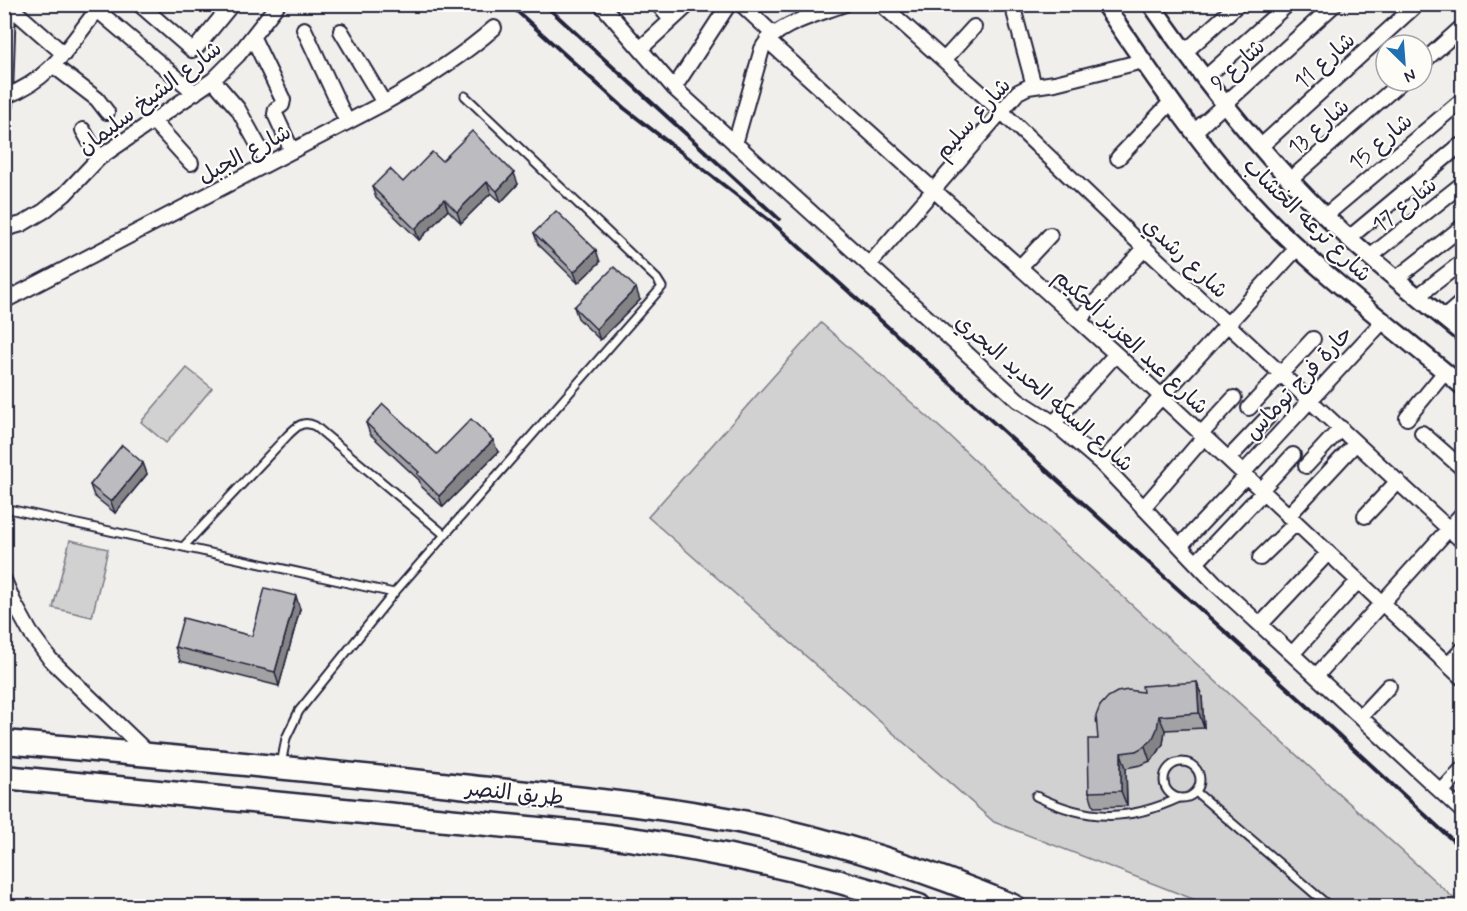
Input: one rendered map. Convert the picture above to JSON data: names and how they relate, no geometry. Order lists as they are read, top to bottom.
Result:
{
  "streets": {
    "highway": ["طريق النصر"],
    "street": [
      "شارع 11",
      "شارع 9",
      "شارع الشيخ سليمان",
      "شارع سليم",
      "شارع 13",
      "شارع 15",
      "شارع الجبل",
      "شارع 17",
      "شارع ترعه الخشاب",
      "شارع رشدي",
      "شارع عبد العزيز الحكيم",
      "حارة فرج توماس",
      "شارع السكه الحديد البحري"
    ]
  },
  "crossings": [
    ["شارع 11", "شارع ترعه الخشاب"],
    ["شارع 9", "شارع ترعه الخشاب"],
    ["شارع سليم", "شارع ترعه الخشاب"],
    ["شارع سليم", "شارع رشدي"],
    ["شارع سليم", "شارع عبد العزيز الحكيم"],
    ["شارع سليم", "شارع السكه الحديد البحري"],
    ["شارع 13", "شارع ترعه الخشاب"],
    ["شارع 15", "شارع ترعه الخشاب"],
    ["شارع 17", "شارع ترعه الخشاب"],
    ["شارع ترعه الخشاب", "حارة فرج توماس"],
    ["شارع رشدي", "حارة فرج توماس"],
    ["شارع عبد العزيز الحكيم", "حارة فرج توماس"],
    ["حارة فرج توماس", "شارع السكه الحديد البحري"]
  ],
  "north": "bottom right"
}
